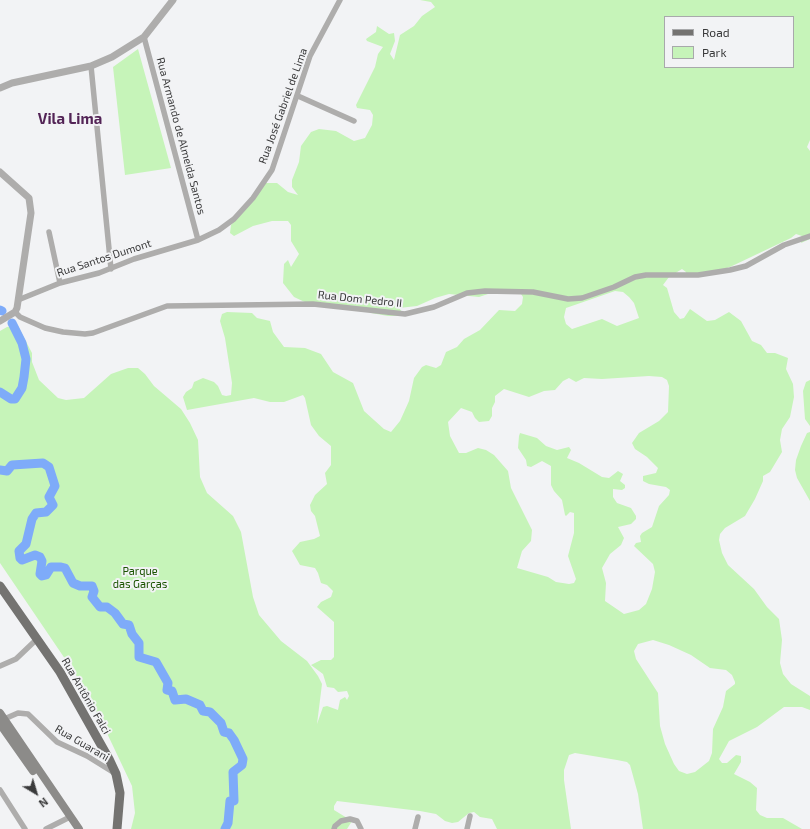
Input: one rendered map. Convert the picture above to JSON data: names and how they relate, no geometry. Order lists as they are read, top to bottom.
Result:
{
  "streets": {
    "main road": ["Rua Antônio Falci"],
    "street": [
      "Rua José Gabriel de Lima",
      "Rua Armando de Almeida Santos",
      "Rua Santos Dumont",
      "Rua Dom Pedro II",
      "Rua Guarani"
    ]
  },
  "crossings": [
    ["Rua José Gabriel de Lima", "Rua Armando de Almeida Santos"],
    ["Rua José Gabriel de Lima", "Rua Santos Dumont"],
    ["Rua Armando de Almeida Santos", "Rua Santos Dumont"],
    ["Rua Antônio Falci", "Rua Guarani"]
  ],
  "districts": ["Vila Lima"],
  "parks": ["Parque das Garças"],
  "legend": ["Road", "Park"],
  "north": "bottom right"
}
